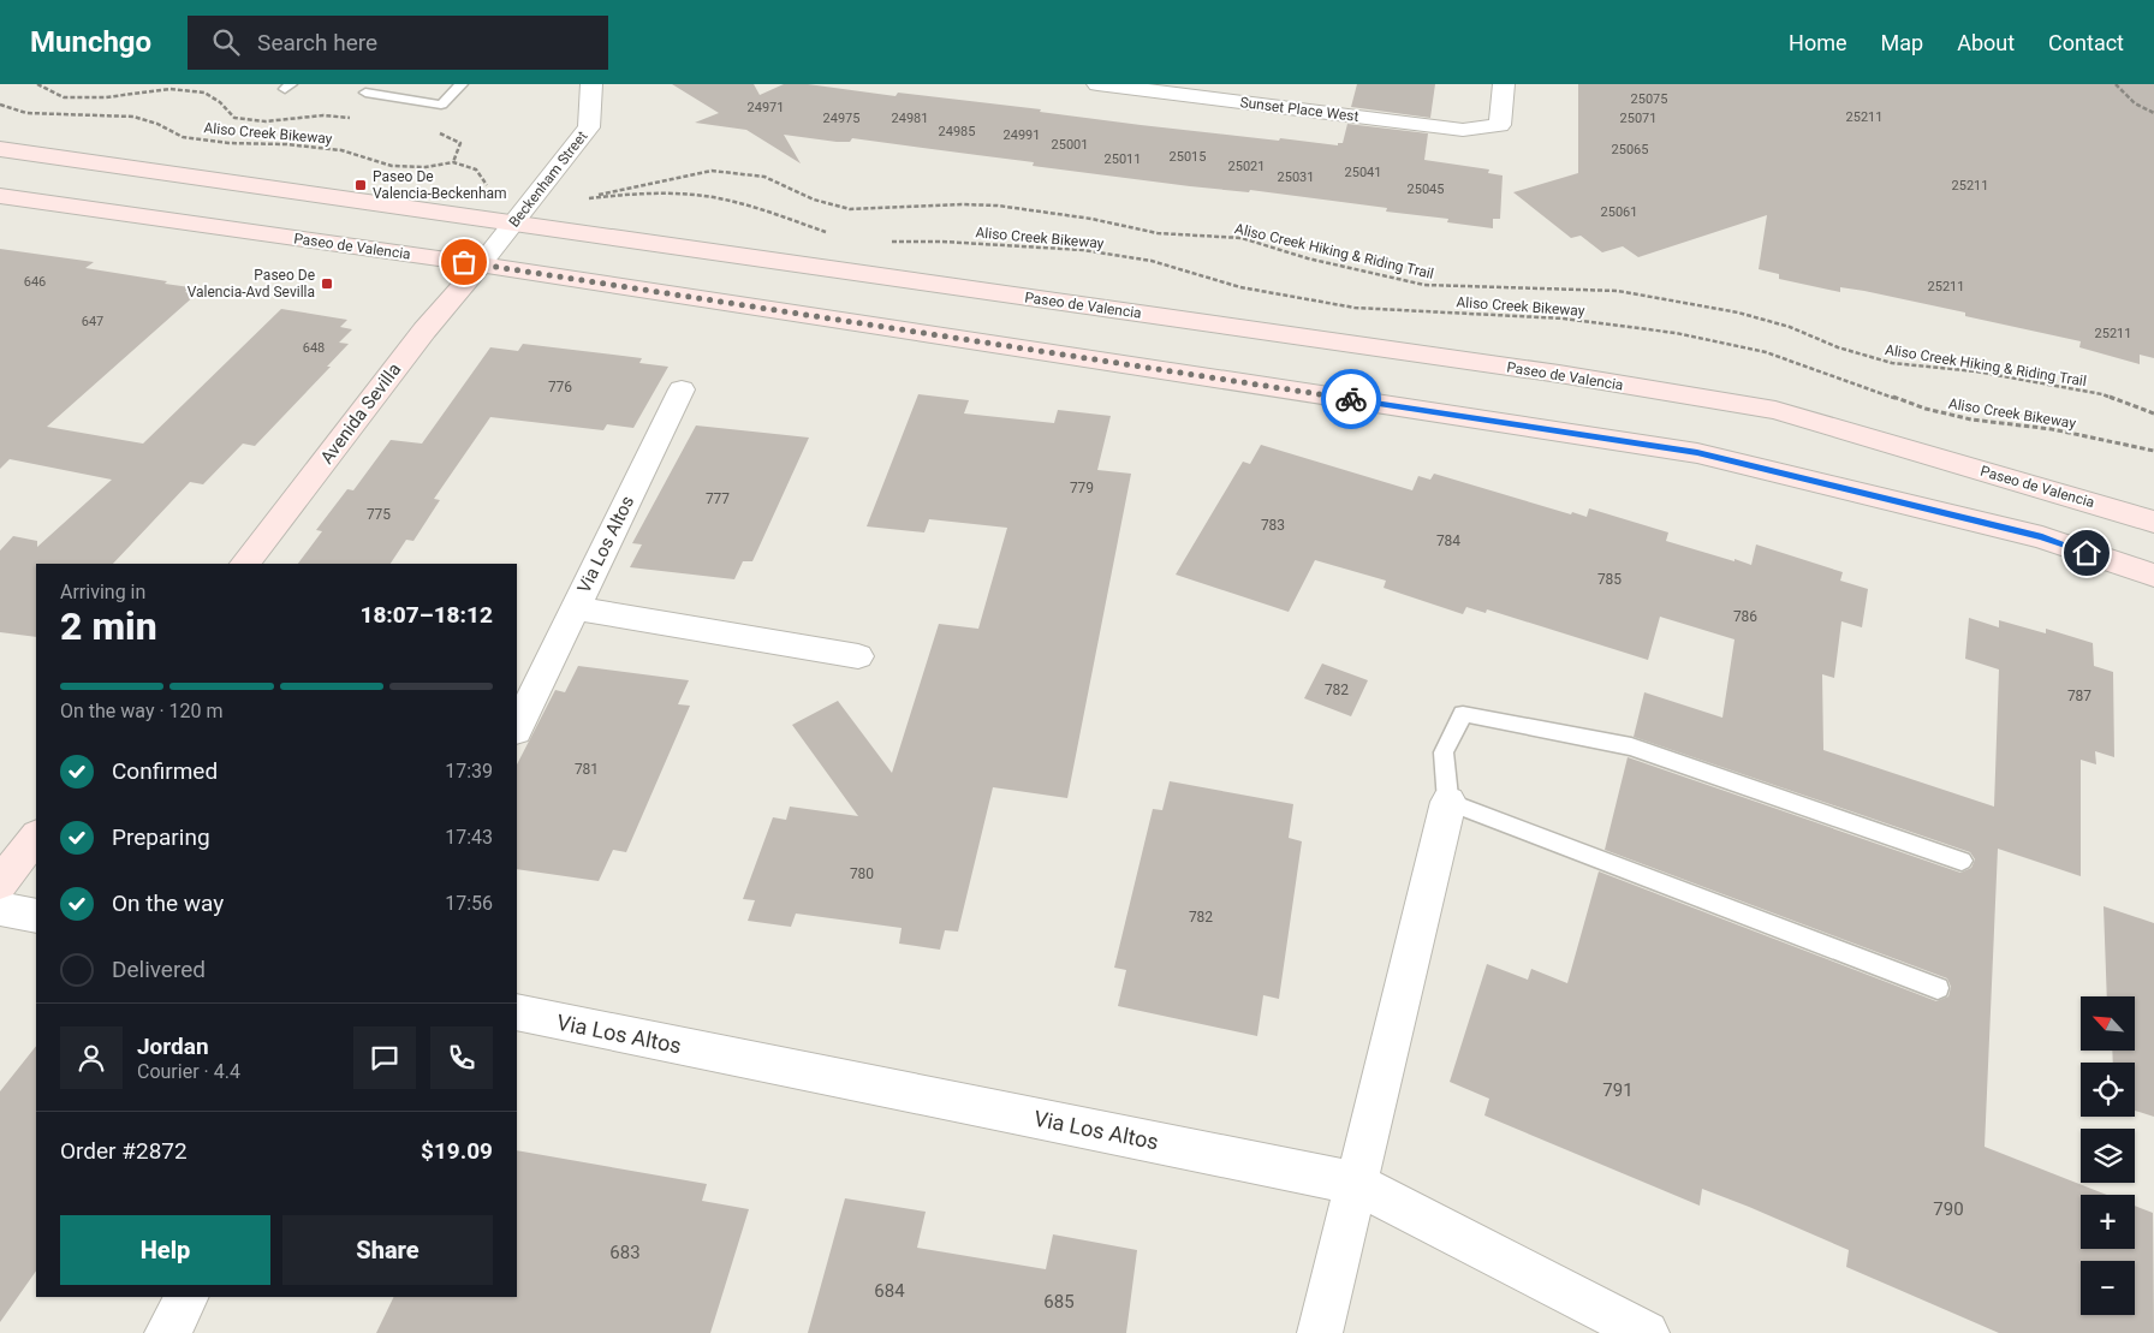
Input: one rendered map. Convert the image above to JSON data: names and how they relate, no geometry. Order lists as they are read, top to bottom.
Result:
{
  "streets": {
    "main road": ["Paseo de Valencia", "Avenida Sevilla"],
    "street": ["Sunset Place West", "Beckenham Street", "Via Los Altos"],
    "path": ["Aliso Creek Bikeway", "Aliso Creek Hiking & Riding Trail"]
  },
  "crossings": [
    ["Beckenham Street", "Paseo de Valencia"],
    ["Beckenham Street", "Avenida Sevilla"],
    ["Paseo de Valencia", "Avenida Sevilla"]
  ],
  "places": {
    "transit": ["Paseo De Valencia-Beckenham", "Paseo De Valencia-Avd Sevilla"]
  },
  "house_numbers": [
    "25075",
    "24971",
    "25211",
    "24975",
    "24981",
    "25071",
    "24985",
    "24991",
    "25001",
    "25065",
    "25015",
    "25011",
    "25021",
    "25041",
    "25031",
    "25211",
    "25045",
    "25061",
    "646",
    "25211",
    "647",
    "25211",
    "648",
    "776",
    "779",
    "777",
    "775",
    "783",
    "784",
    "785",
    "786",
    "782",
    "787",
    "781",
    "780",
    "782",
    "791",
    "790",
    "683",
    "684",
    "685"
  ],
  "north": "top left",
  "page": {
    "header": "Munchgo",
    "search": "Search here",
    "nav": [
      "Home",
      "Map",
      "About",
      "Contact"
    ],
    "heading": ["2 min", "Arriving in", "18:07–18:12"],
    "panel": [
      "Jordan",
      "Courier · 4.4",
      "Order #2872",
      "$19.09"
    ],
    "bar": "On the way · 120 m",
    "list": [
      ["Confirmed", "17:39"],
      ["Preparing", "17:43"],
      ["On the way", "17:56"],
      "Delivered"
    ],
    "map_buttons": ["+", "−"],
    "buttons": ["Help", "Share"]
  }
}
